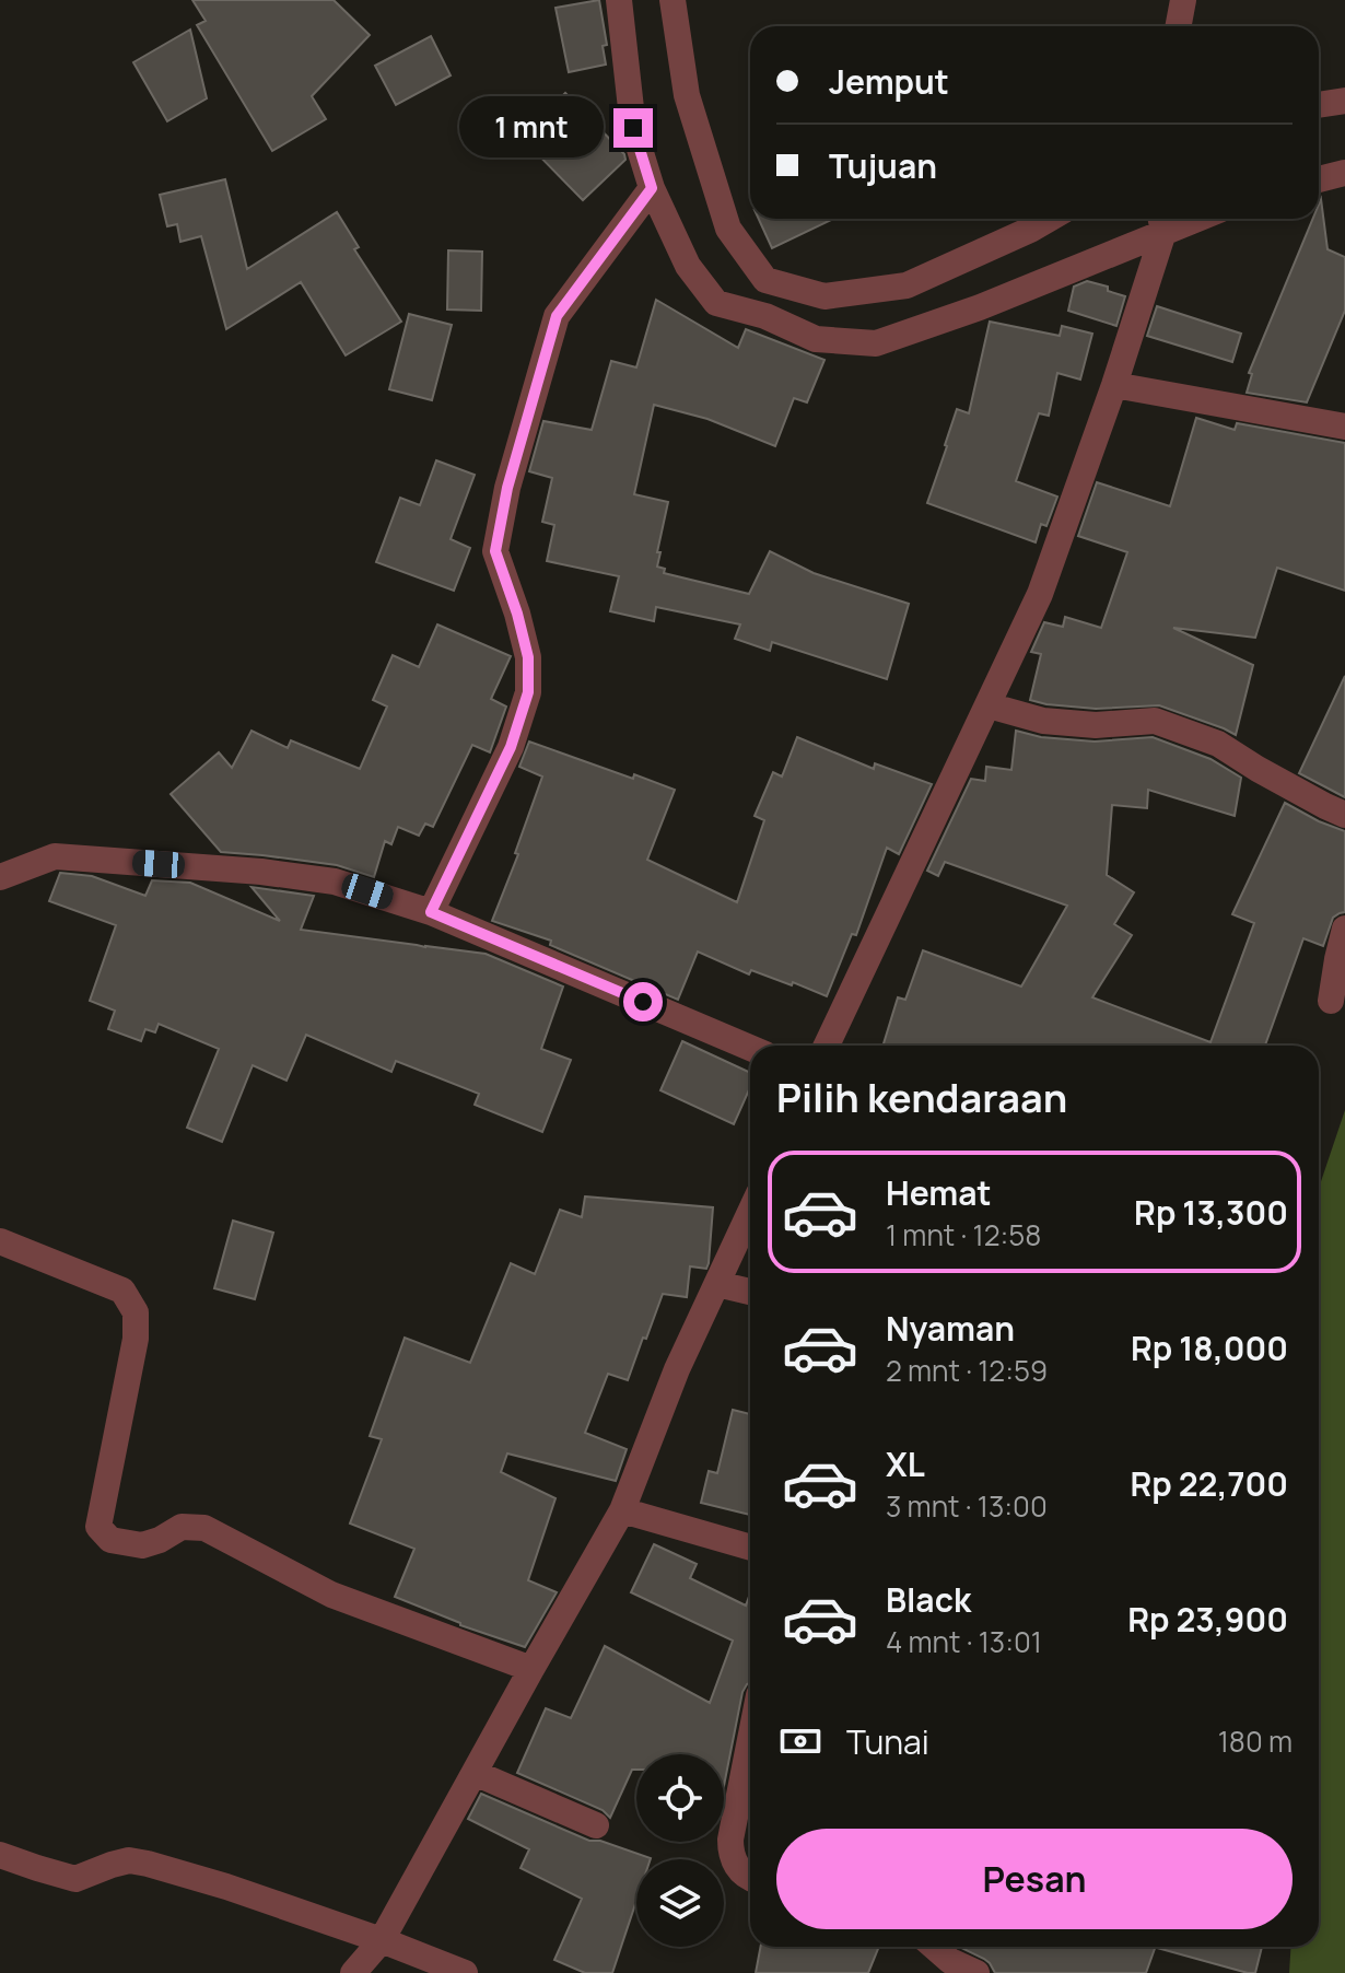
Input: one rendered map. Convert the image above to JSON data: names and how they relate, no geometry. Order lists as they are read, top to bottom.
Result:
{
  "page": {
    "banner": ["Jemput", "Tujuan"],
    "bubble": "1 mnt",
    "heading": "Pilih kendaraan",
    "list": [
      {
        "name": "Hemat",
        "note": "1 mnt · 12:58",
        "value": "Rp 13,300"
      },
      {
        "name": "Nyaman",
        "note": "2 mnt · 12:59",
        "value": "Rp 18,000"
      },
      {
        "name": "XL",
        "note": "3 mnt · 13:00",
        "value": "Rp 22,700"
      },
      {
        "name": "Black",
        "note": "4 mnt · 13:01",
        "value": "Rp 23,900"
      }
    ],
    "pay": ["Tunai", "180 m"],
    "buttons": "Pesan"
  }
}
